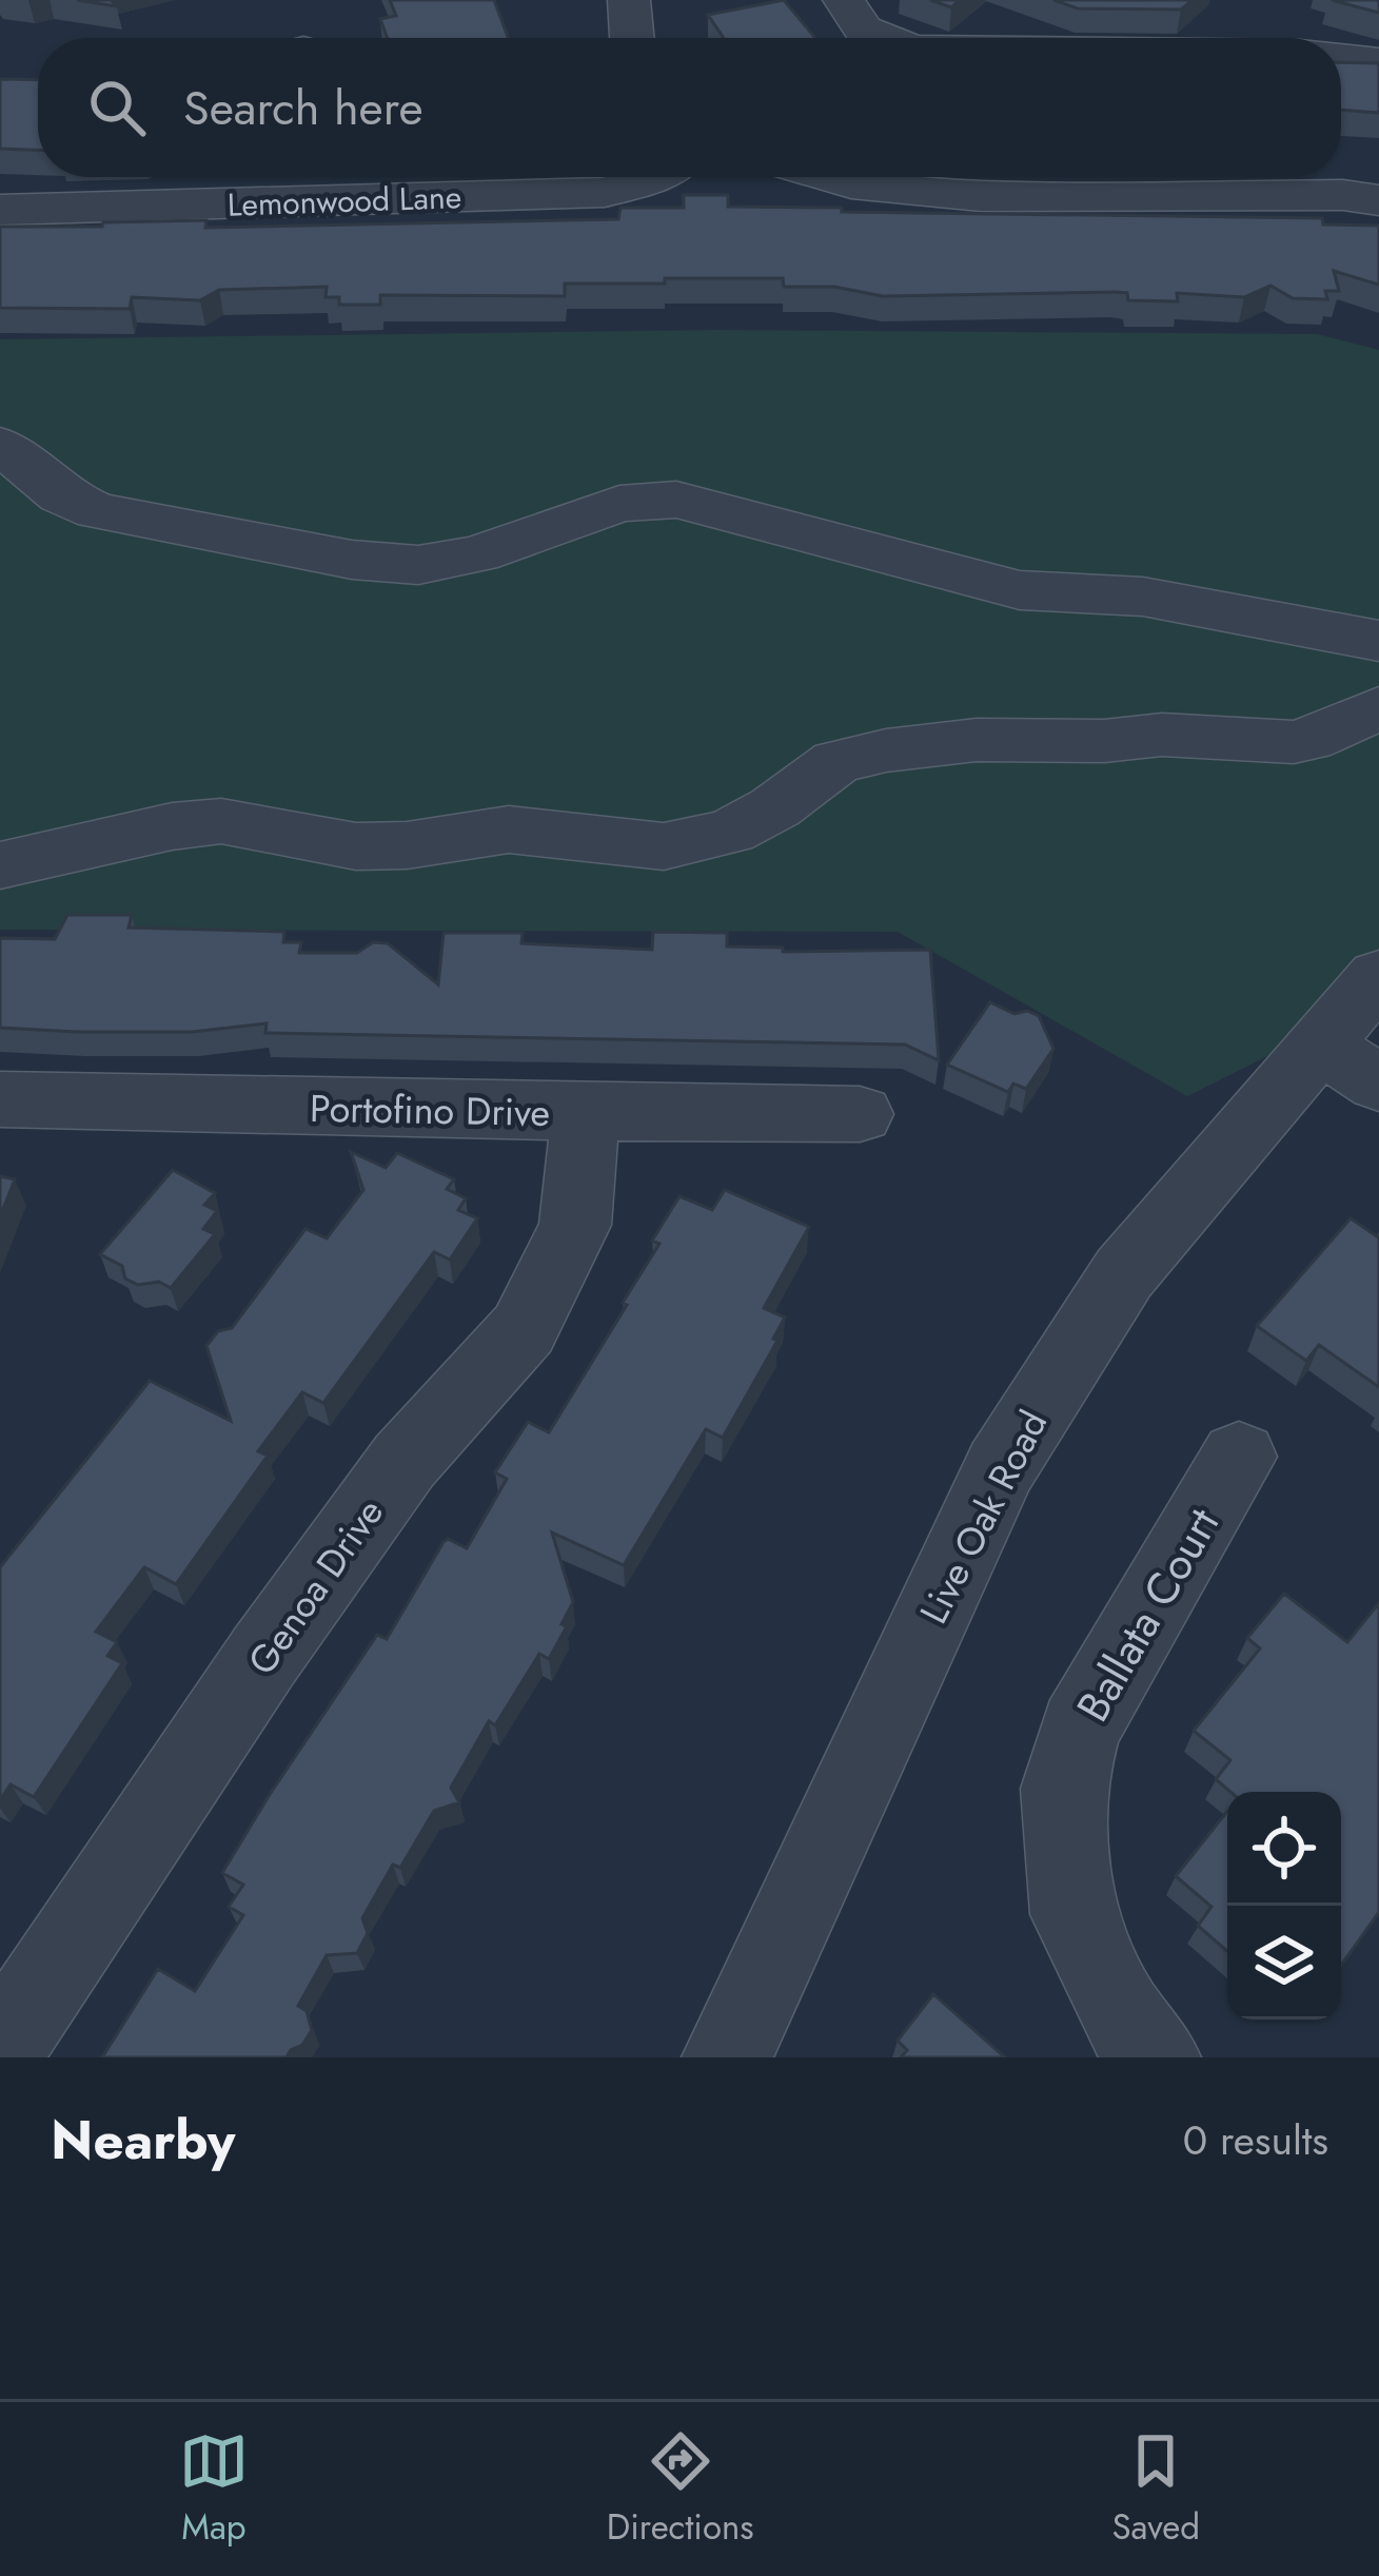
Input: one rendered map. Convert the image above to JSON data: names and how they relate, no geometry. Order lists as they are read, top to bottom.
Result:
{
  "streets": {
    "street": [
      "Lemonwood Lane",
      "Portofino Drive",
      "Live Oak Road",
      "Genoa Drive",
      "Ballata Court"
    ]
  },
  "crossings": [
    ["Portofino Drive", "Genoa Drive"]
  ],
  "page": {
    "search": "Search here",
    "heading": ["Nearby", "0 results"],
    "nav": ["Map", "Directions", "Saved"]
  }
}
